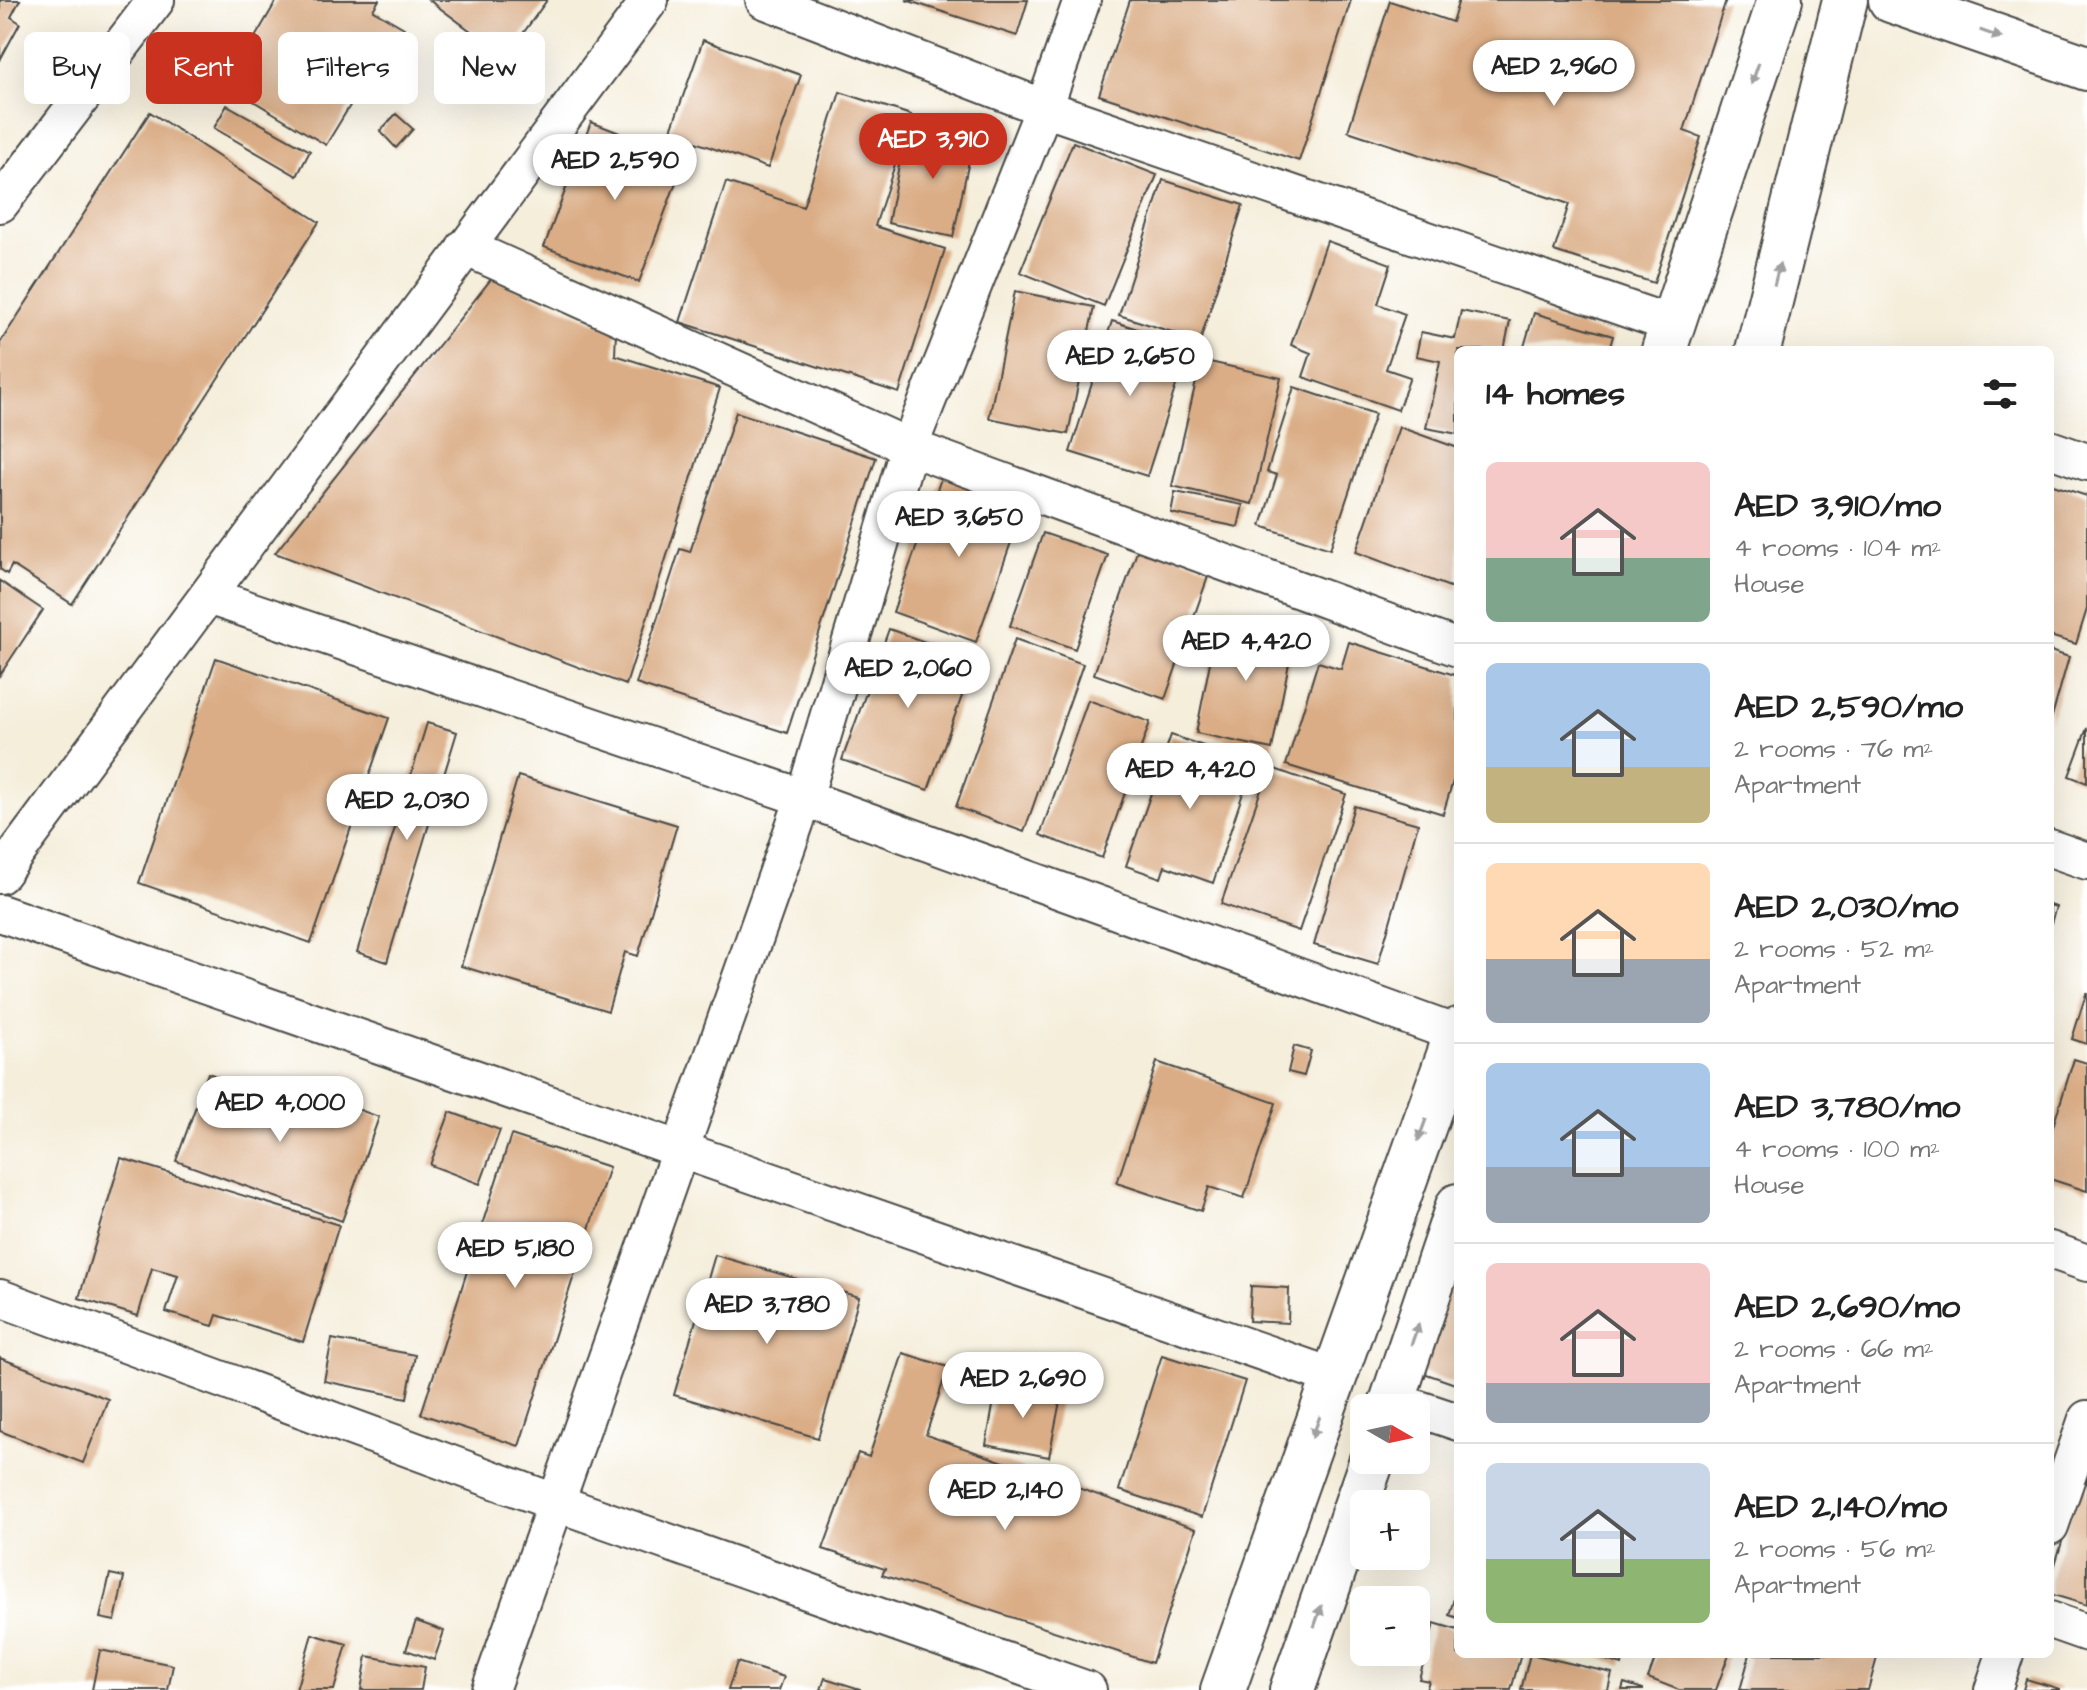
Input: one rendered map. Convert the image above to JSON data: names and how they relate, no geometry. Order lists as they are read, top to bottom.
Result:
{
  "north": "right",
  "page": {
    "chip": [
      "Buy",
      "Rent",
      "Filters",
      "New"
    ],
    "price": [
      "AED 2,960",
      "AED 3,910",
      "AED 2,590",
      "AED 2,650",
      "AED 3,650",
      "AED 4,420",
      "AED 2,060",
      "AED 4,420",
      "AED 2,030",
      "AED 4,000",
      "AED 5,180",
      "AED 3,780",
      "AED 2,690",
      "AED 2,140"
    ],
    "heading": "14 homes",
    "list": [
      {
        "name": "AED 3,910/mo",
        "note": "4 rooms · 104 m² · House"
      },
      {
        "name": "AED 2,590/mo",
        "note": "2 rooms · 76 m² · Apartment"
      },
      {
        "name": "AED 2,030/mo",
        "note": "2 rooms · 52 m² · Apartment"
      },
      {
        "name": "AED 3,780/mo",
        "note": "4 rooms · 100 m² · House"
      },
      {
        "name": "AED 2,690/mo",
        "note": "2 rooms · 66 m² · Apartment"
      },
      {
        "name": "AED 2,140/mo",
        "note": "2 rooms · 56 m² · Apartment"
      }
    ],
    "map_buttons": ["+", "−"]
  }
}
